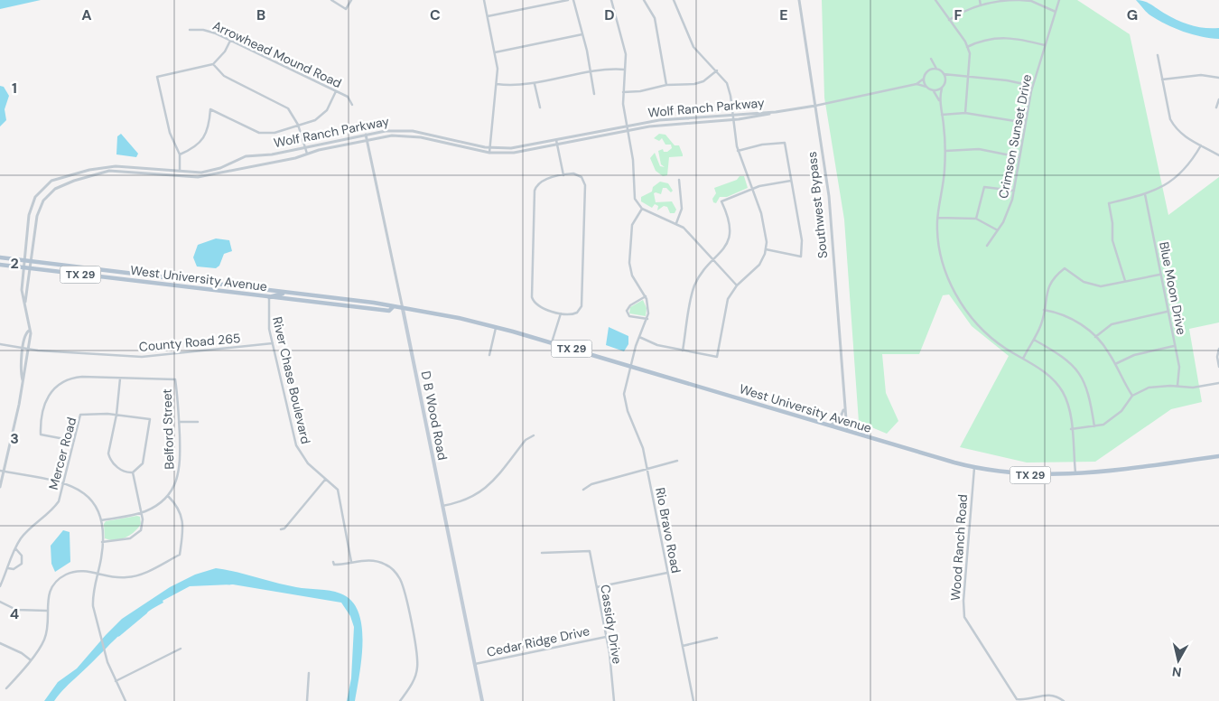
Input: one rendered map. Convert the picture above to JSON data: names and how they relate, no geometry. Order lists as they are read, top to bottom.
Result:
{
  "streets": {
    "main road": ["TX 29", "West University Avenue", "D B Wood Road"],
    "street": [
      "Arrowhead Mound Road",
      "Wolf Ranch Parkway",
      "Crimson Sunset Drive",
      "Southwest Bypass",
      "Blue Moon Drive",
      "County Road 265",
      "River Chase Boulevard",
      "Belford Street",
      "Mercer Road",
      "Rio Bravo Road",
      "Wood Ranch Road",
      "Cassidy Drive",
      "Cedar Ridge Drive"
    ]
  },
  "crossings": [
    ["Wolf Ranch Parkway", "Southwest Bypass"],
    ["Wolf Ranch Parkway", "West University Avenue"],
    ["Wolf Ranch Parkway", "County Road 265"],
    ["Wolf Ranch Parkway", "D B Wood Road"],
    ["Southwest Bypass", "West University Avenue"],
    ["West University Avenue", "River Chase Boulevard"],
    ["West University Avenue", "D B Wood Road"],
    ["West University Avenue", "Rio Bravo Road"],
    ["West University Avenue", "Wood Ranch Road"],
    ["County Road 265", "River Chase Boulevard"],
    ["D B Wood Road", "Cedar Ridge Drive"],
    ["Belford Street", "Mercer Road"],
    ["Cassidy Drive", "Cedar Ridge Drive"]
  ],
  "north": "bottom",
  "grid": {
    "columns": [
      "A",
      "B",
      "C",
      "D",
      "E",
      "F",
      "G"
    ],
    "rows": [
      "1",
      "2",
      "3",
      "4"
    ]
  }
}
